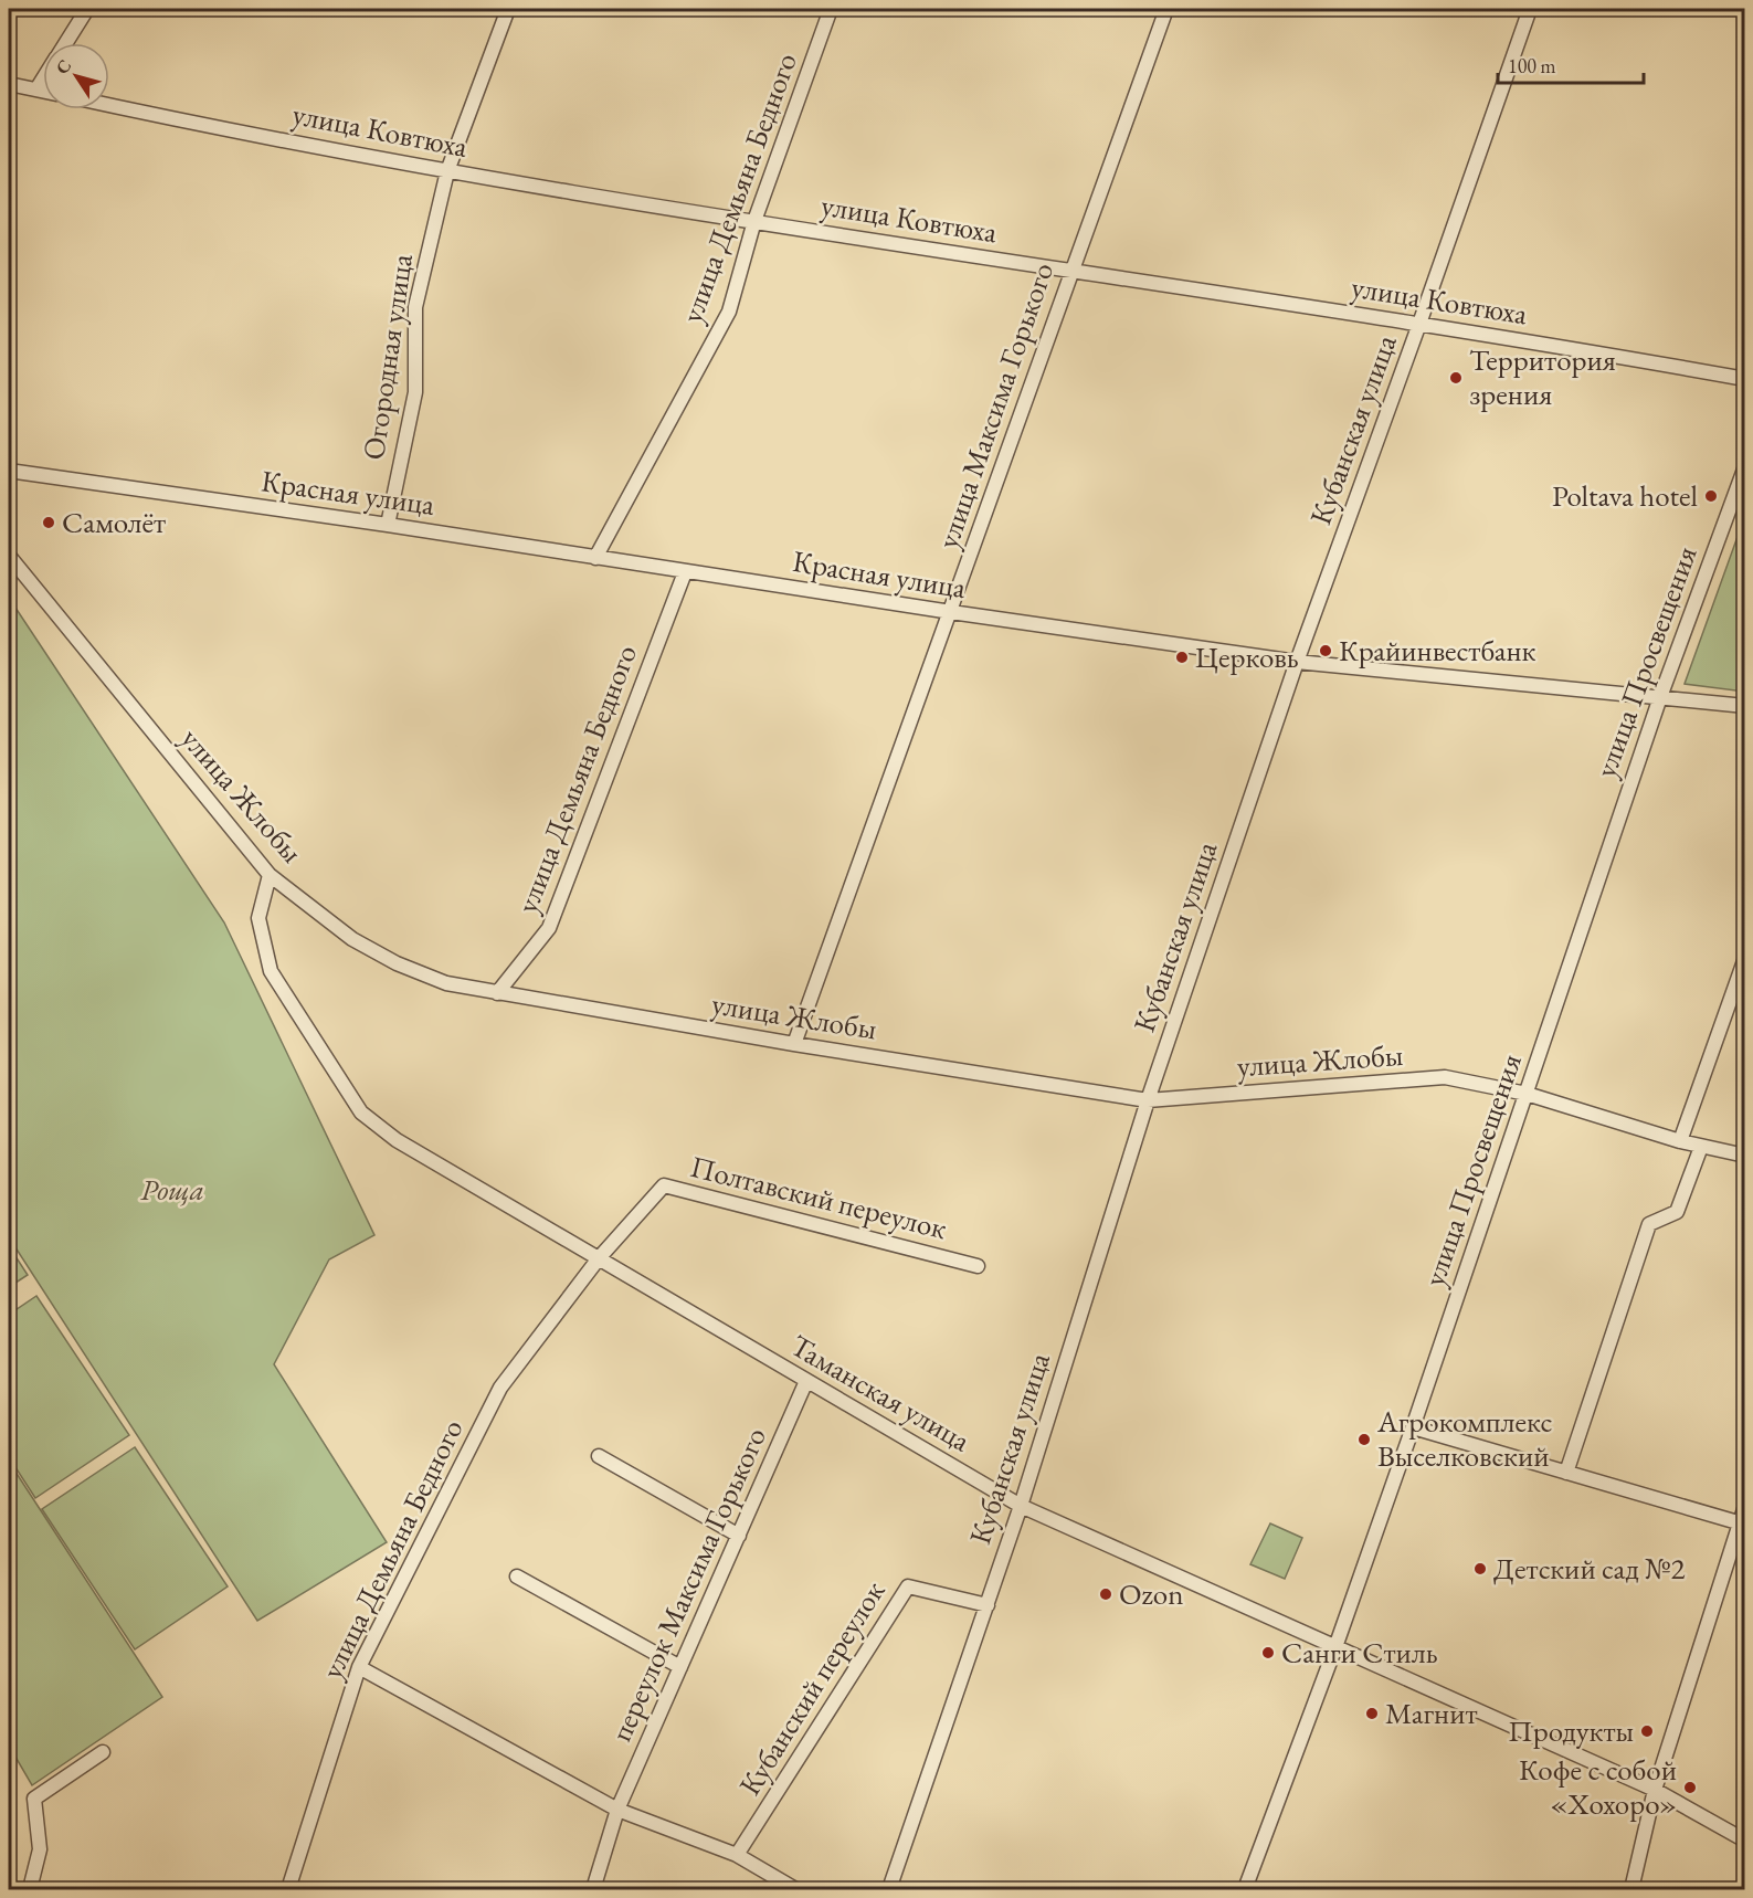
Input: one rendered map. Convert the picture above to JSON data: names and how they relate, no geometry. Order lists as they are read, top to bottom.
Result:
{
  "streets": {
    "street": [
      "улица Ковтюха",
      "улица Демьяна Бедного",
      "Огородная улица",
      "улица Максима Горького",
      "Кубанская улица",
      "Красная улица",
      "улица Просвещения",
      "улица Жлобы",
      "Полтавский переулок",
      "Таманская улица",
      "переулок Максима Горького",
      "Кубанский переулок"
    ]
  },
  "crossings": [
    ["улица Ковтюха", "улица Демьяна Бедного"],
    ["улица Ковтюха", "Огородная улица"],
    ["улица Ковтюха", "улица Максима Горького"],
    ["улица Ковтюха", "Кубанская улица"],
    ["улица Демьяна Бедного", "Красная улица"],
    ["улица Демьяна Бедного", "улица Жлобы"],
    ["улица Демьяна Бедного", "Полтавский переулок"],
    ["улица Демьяна Бедного", "Таманская улица"],
    ["Огородная улица", "Красная улица"],
    ["улица Максима Горького", "Красная улица"],
    ["улица Максима Горького", "улица Жлобы"],
    ["Кубанская улица", "Красная улица"],
    ["Кубанская улица", "улица Жлобы"],
    ["Кубанская улица", "Таманская улица"],
    ["Кубанская улица", "Кубанский переулок"],
    ["Красная улица", "улица Просвещения"],
    ["улица Просвещения", "улица Жлобы"],
    ["улица Просвещения", "Таманская улица"],
    ["улица Жлобы", "Таманская улица"],
    ["Полтавский переулок", "Таманская улица"],
    ["Таманская улица", "переулок Максима Горького"]
  ],
  "parks": ["Роща"],
  "places": [
    "Территория зрения",
    "Poltava hotel",
    "Самолёт",
    "Крайинвестбанк",
    "Церковь",
    "Агрокомплекс Выселковский",
    "Детский сад №2",
    "Ozon",
    "Санги Стиль",
    "Магнит",
    "Продукты",
    "Кофе с собой «Хохоро»"
  ],
  "scale_bar": "100 m",
  "north": "top left"
}
